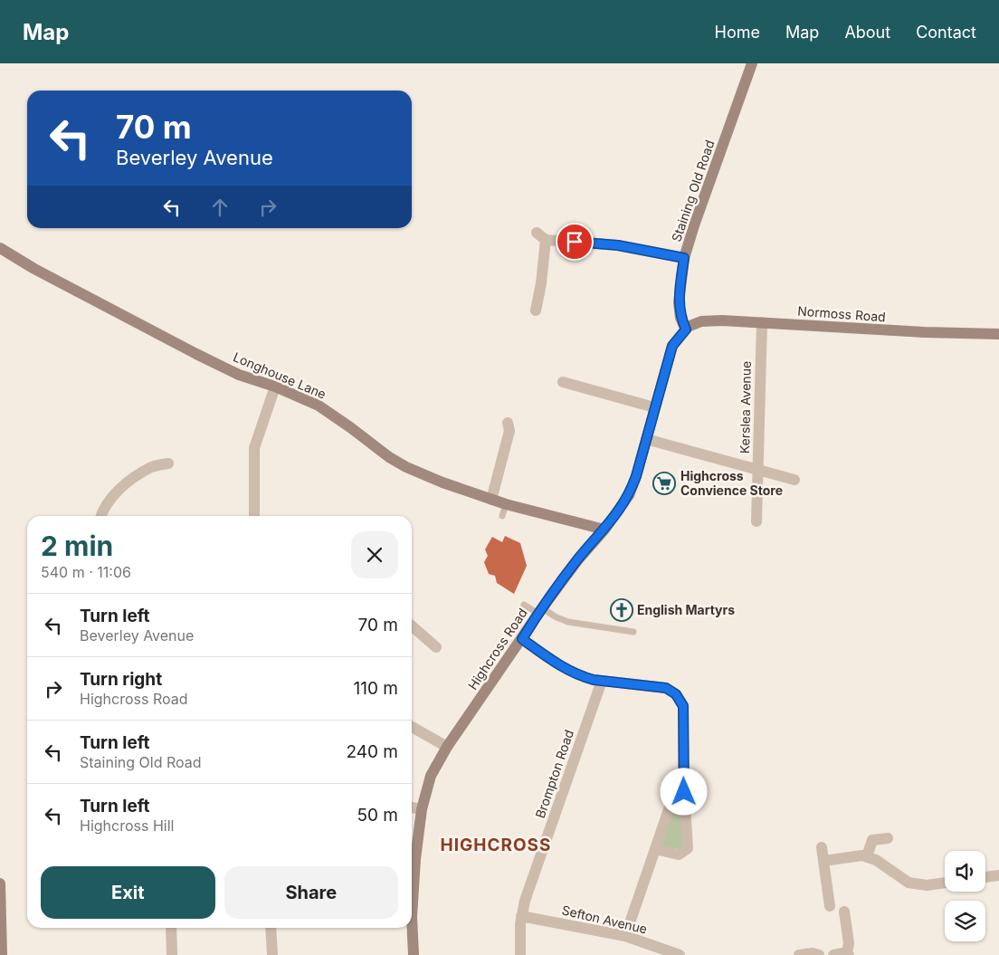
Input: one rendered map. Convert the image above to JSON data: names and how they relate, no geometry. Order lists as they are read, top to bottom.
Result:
{
  "streets": {
    "main road": [
      "Staining Old Road",
      "Normoss Road",
      "Longhouse Lane",
      "Highcross Road"
    ],
    "street": ["Kerslea Avenue", "Brompton Road", "Sefton Avenue"]
  },
  "crossings": [
    ["Staining Old Road", "Normoss Road"],
    ["Staining Old Road", "Highcross Road"],
    ["Normoss Road", "Kerslea Avenue"],
    ["Normoss Road", "Highcross Road"],
    ["Longhouse Lane", "Highcross Road"],
    ["Brompton Road", "Sefton Avenue"]
  ],
  "districts": ["HIGHCROSS"],
  "places": {
    "supermarket": ["Highcross Convience Store"],
    "church": ["English Martyrs"]
  },
  "page": {
    "header": "Map",
    "nav": [
      "Home",
      "Map",
      "About",
      "Contact"
    ],
    "turn": ["70 m", "Beverley Avenue"],
    "heading": ["2 min", "540 m · 11:06"],
    "list": [
      {
        "name": "Turn left",
        "note": "Beverley Avenue",
        "value": "70 m"
      },
      {
        "name": "Turn right",
        "note": "Highcross Road",
        "value": "110 m"
      },
      {
        "name": "Turn left",
        "note": "Staining Old Road",
        "value": "240 m"
      },
      {
        "name": "Turn left",
        "note": "Highcross Hill",
        "value": "50 m"
      }
    ],
    "buttons": ["Exit", "Share"]
  }
}
